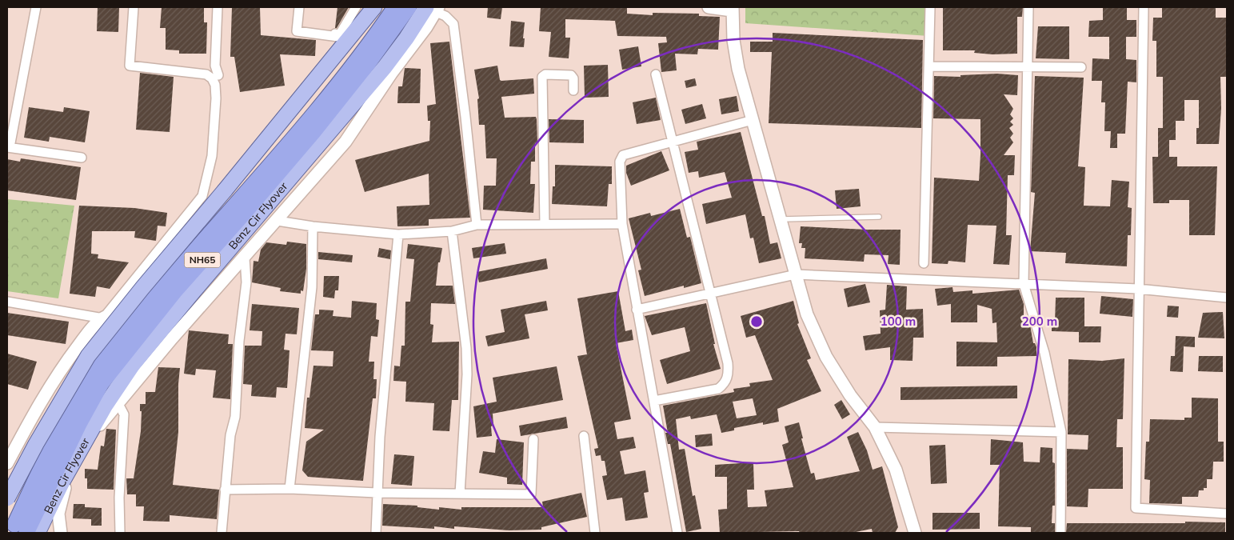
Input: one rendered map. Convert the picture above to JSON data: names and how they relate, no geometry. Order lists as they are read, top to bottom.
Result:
{
  "streets": {
    "highway": ["NH65"],
    "main road": ["Benz Cir Flyover"]
  },
  "rings": ["100 m", "200 m"]
}
